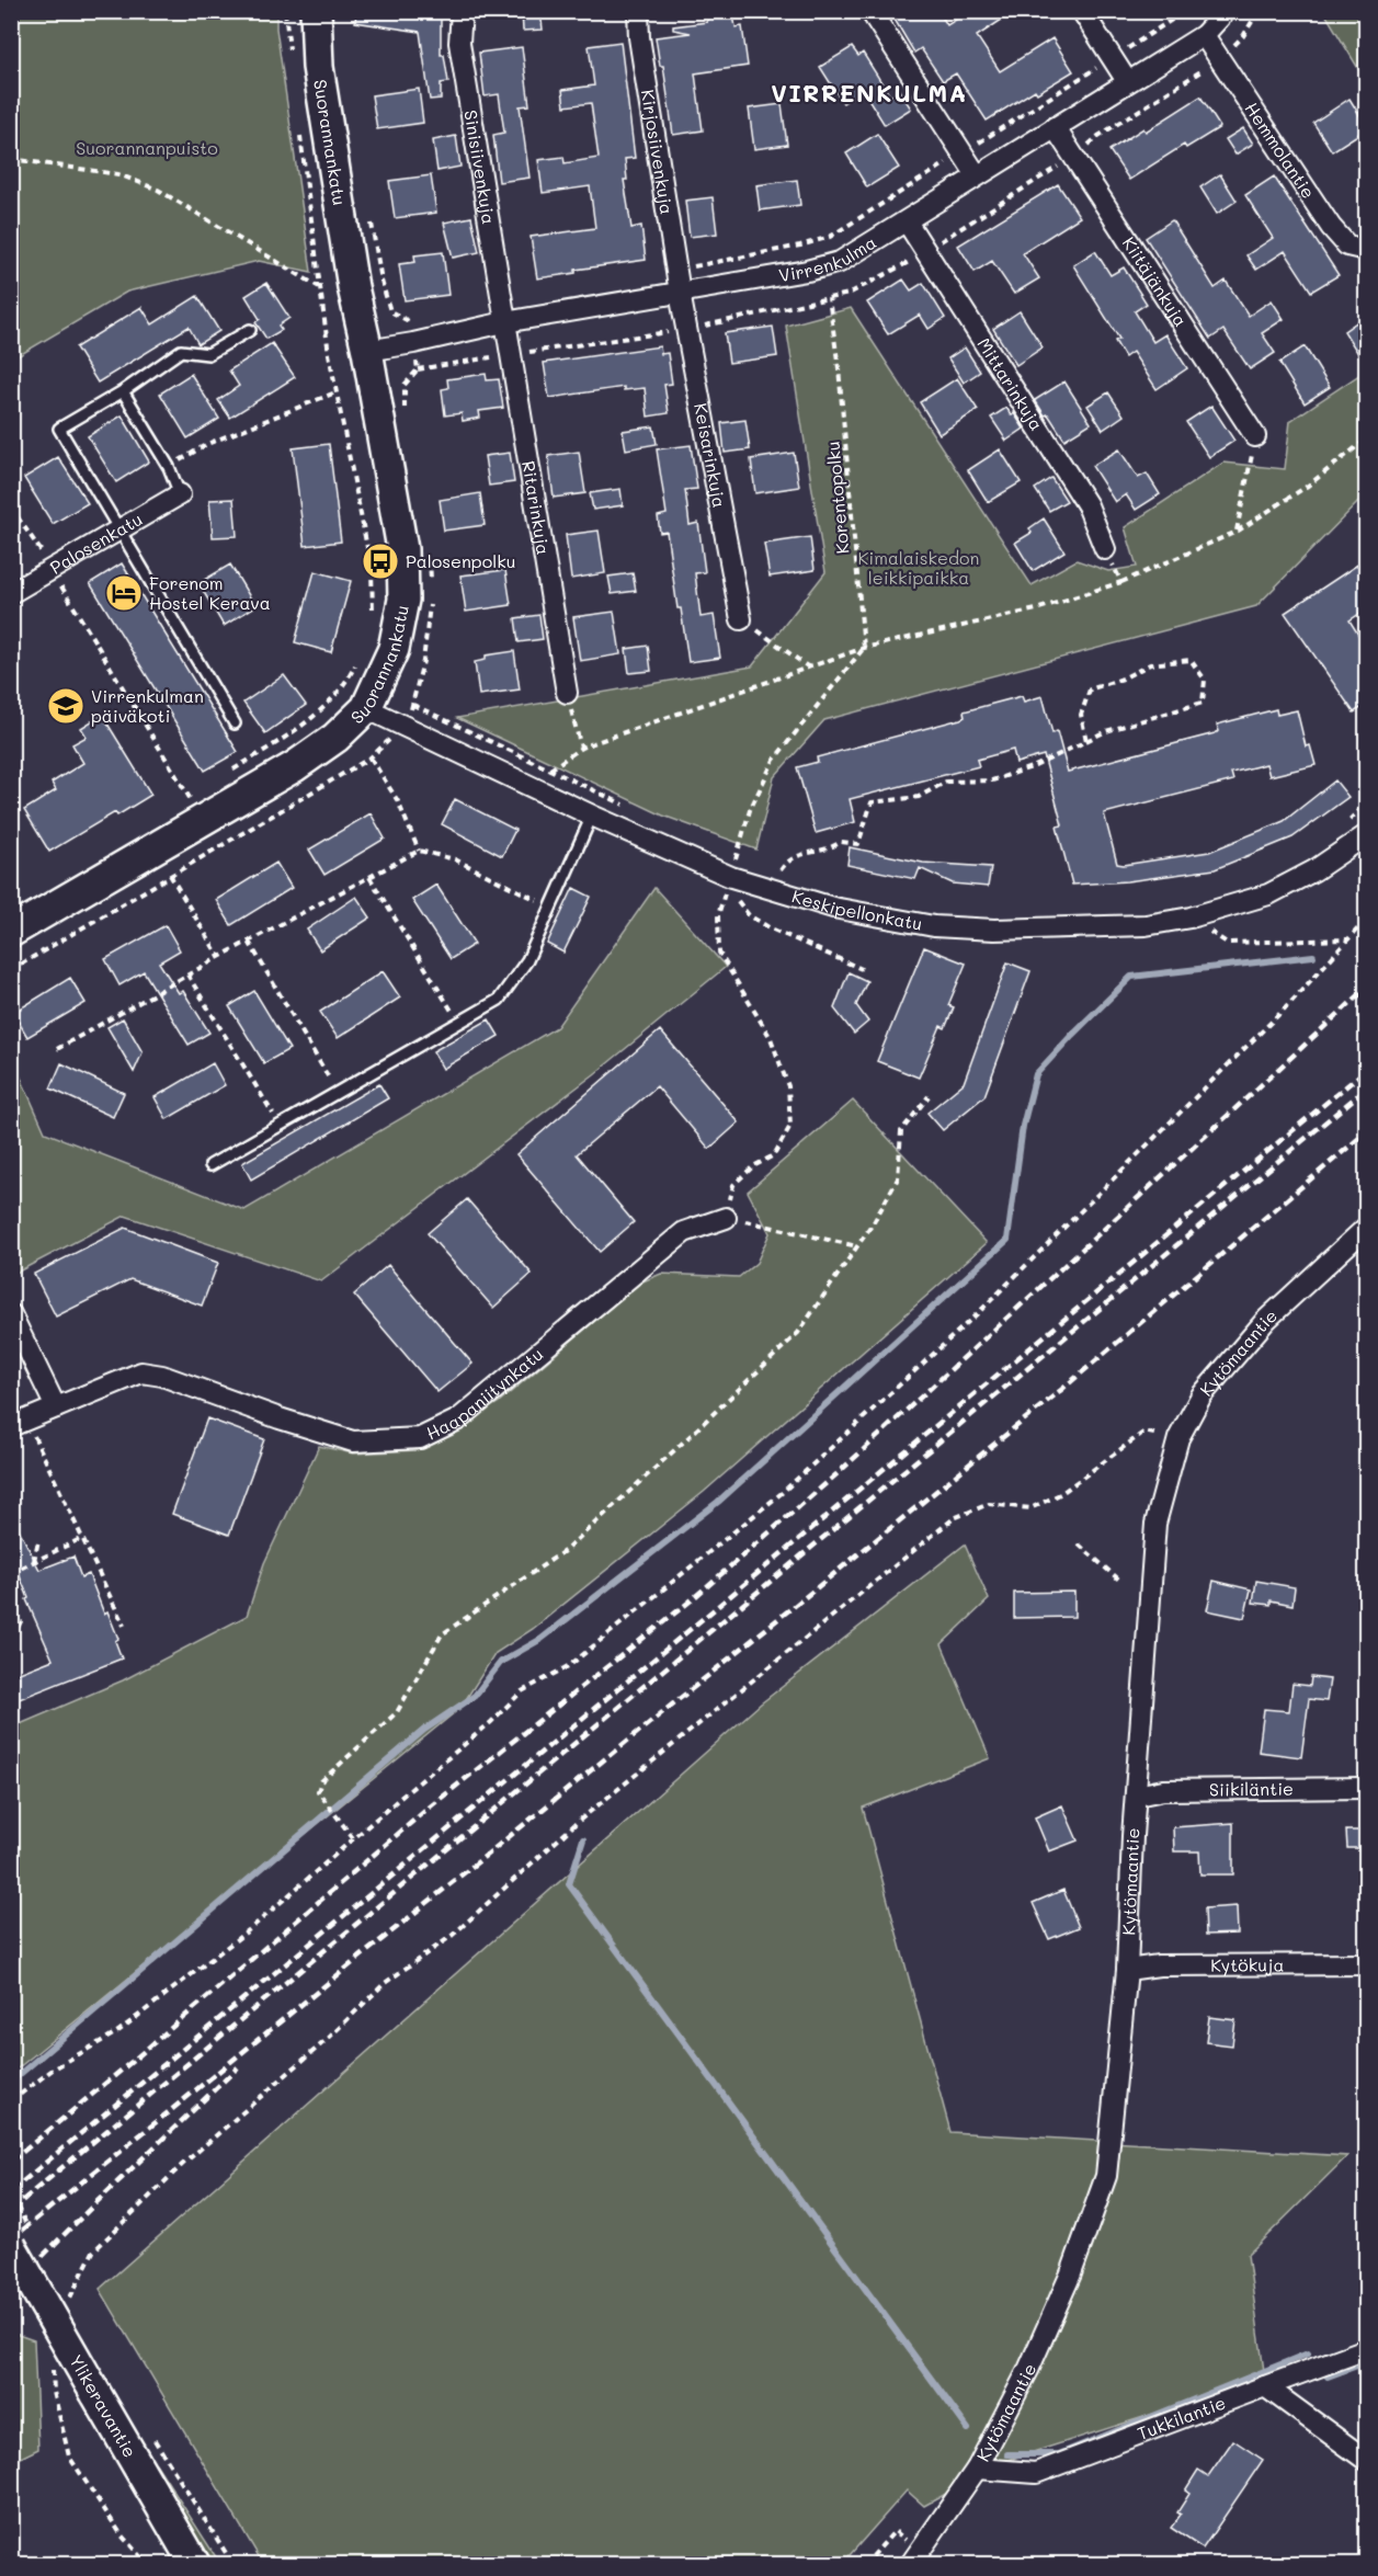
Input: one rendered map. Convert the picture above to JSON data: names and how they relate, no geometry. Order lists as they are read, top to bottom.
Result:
{
  "streets": {
    "street": [
      "Suorannankatu",
      "Hemmolantie",
      "Kirjosiivenkuja",
      "Sinisiivenkuja",
      "Virrenkulma",
      "Kiitäjänkuja",
      "Mittarinkuja",
      "Keisarinkuja",
      "Ritarinkuja",
      "Palosenkatu",
      "Keskipellonkatu",
      "Kytömaantie",
      "Haapaniitynkatu",
      "Siikiläntie",
      "Kytökuja",
      "Ylikeravantie",
      "Tukkilantie"
    ],
    "path": ["Korentopolku"]
  },
  "crossings": [
    ["Suorannankatu", "Virrenkulma"],
    ["Suorannankatu", "Keskipellonkatu"],
    ["Hemmolantie", "Virrenkulma"],
    ["Kirjosiivenkuja", "Virrenkulma"],
    ["Kirjosiivenkuja", "Keisarinkuja"],
    ["Sinisiivenkuja", "Virrenkulma"],
    ["Sinisiivenkuja", "Ritarinkuja"],
    ["Virrenkulma", "Kiitäjänkuja"],
    ["Virrenkulma", "Mittarinkuja"],
    ["Virrenkulma", "Keisarinkuja"],
    ["Virrenkulma", "Ritarinkuja"],
    ["Kytömaantie", "Siikiläntie"],
    ["Kytömaantie", "Kytökuja"],
    ["Kytömaantie", "Tukkilantie"]
  ],
  "districts": ["VIRRENKULMA"],
  "parks": ["Suorannanpuisto", "Kimalaiskedon leikkipaikka"],
  "places": {
    "bus stop": ["Palosenpolku"],
    "hotel": ["Forenom Hostel Kerava"],
    "school or university": ["Virrenkulman päiväkoti"]
  }
}
